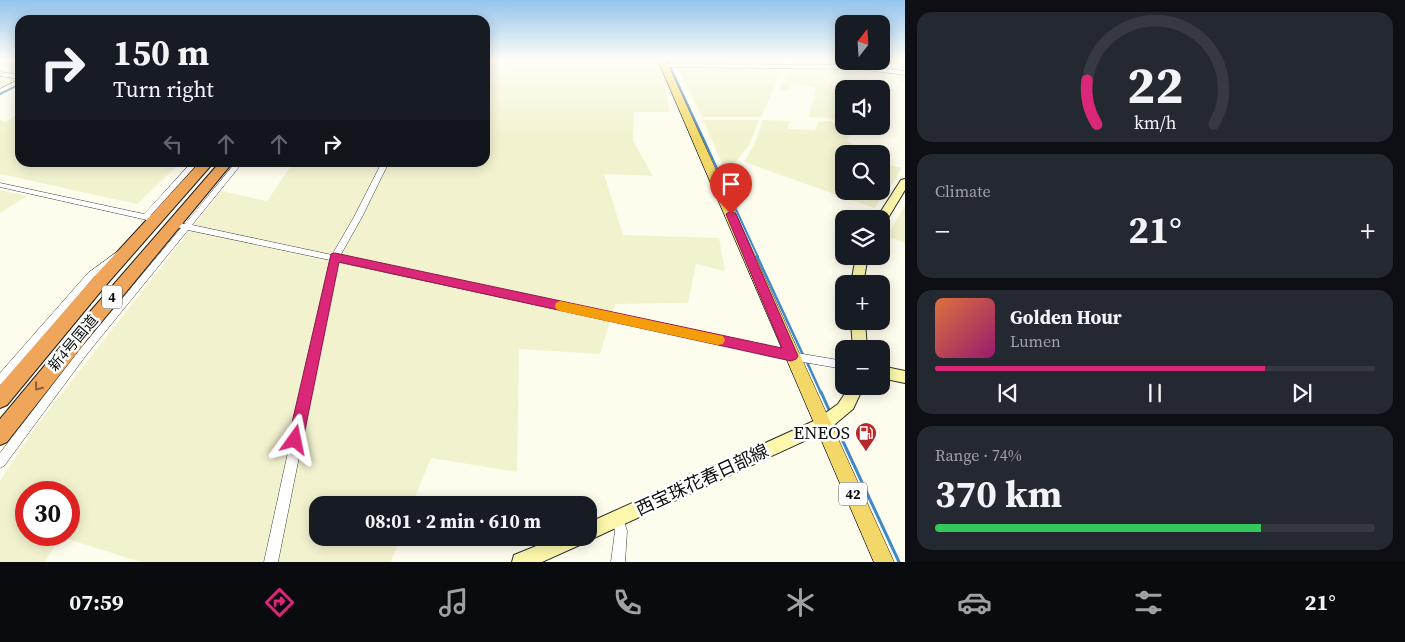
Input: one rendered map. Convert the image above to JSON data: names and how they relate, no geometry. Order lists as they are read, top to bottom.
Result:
{
  "streets": {
    "highway": ["4", "新4号国道"],
    "main road": ["西宝珠花春日部線", "42"]
  },
  "crossings": [
    ["西宝珠花春日部線", "42"]
  ],
  "places": {
    "fuel station": ["ENEOS"]
  },
  "north": "top",
  "page": {
    "map_buttons": ["+", "−"],
    "turn": ["150 m", "Turn right"],
    "tile": [
      "Climate",
      ["Range · 74%", "370 km"]
    ],
    "heat": ["−", "21°", "+"],
    "song": ["Golden Hour", "Lumen"],
    "limit": "30",
    "trip": "08:01 · 2 min · 610 m",
    "tabs": ["07:59", "21°"],
    "gauge": ["22", "km/h"]
  }
}
